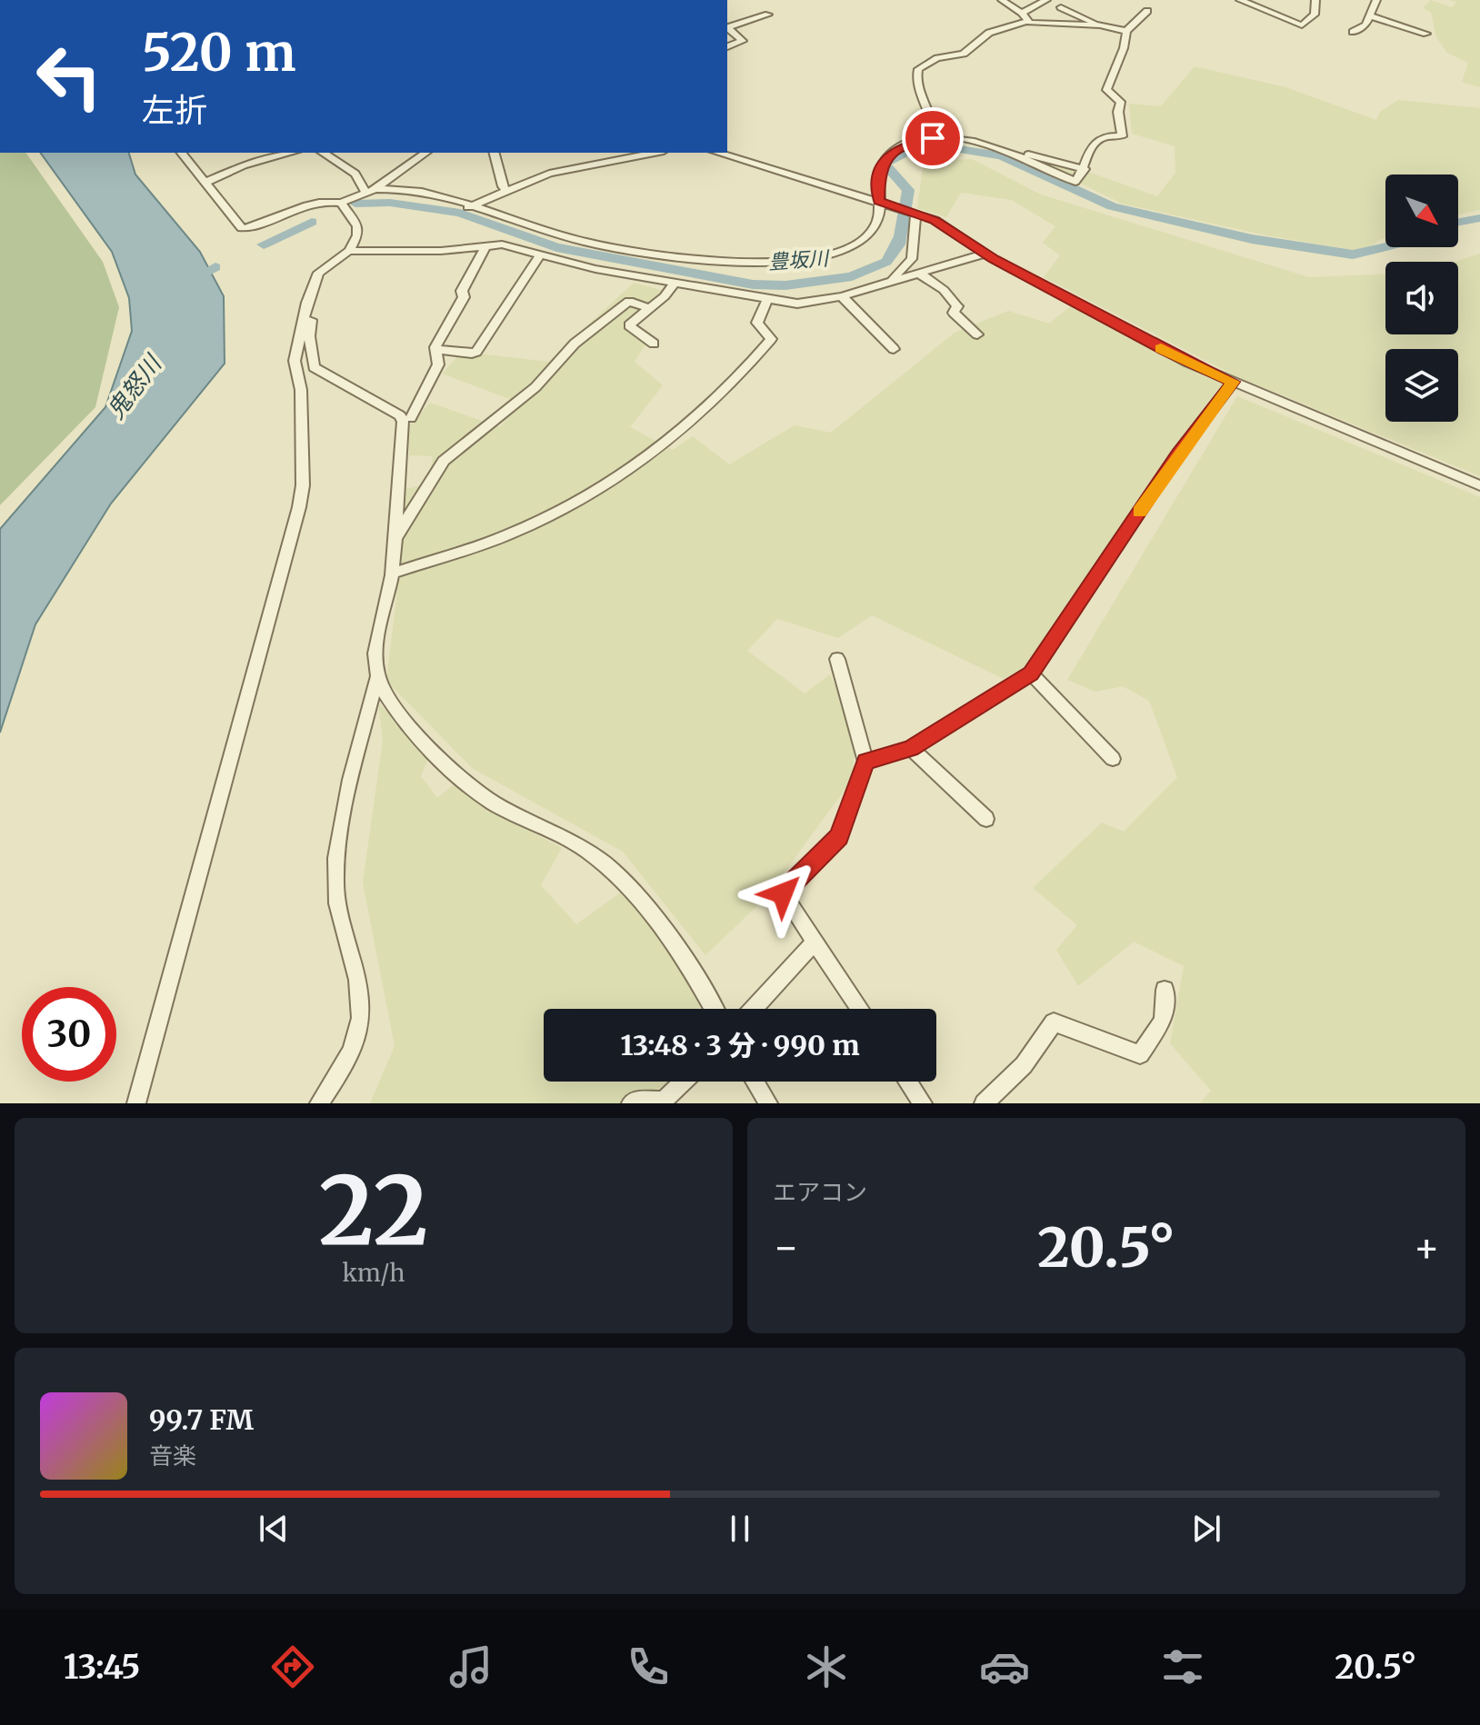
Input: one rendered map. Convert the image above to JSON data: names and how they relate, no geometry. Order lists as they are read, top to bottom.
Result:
{
  "water": ["豊坂川", "鬼怒川"],
  "north": "bottom right",
  "page": {
    "turn": ["520 m", "左折"],
    "limit": "30",
    "trip": "13:48 · 3 分 · 990 m",
    "tile": [
      ["22", "km/h"],
      "エアコン"
    ],
    "heat": ["−", "20.5°", "+"],
    "song": ["99.7 FM", "音楽"],
    "tabs": ["13:45", "20.5°"]
  }
}
